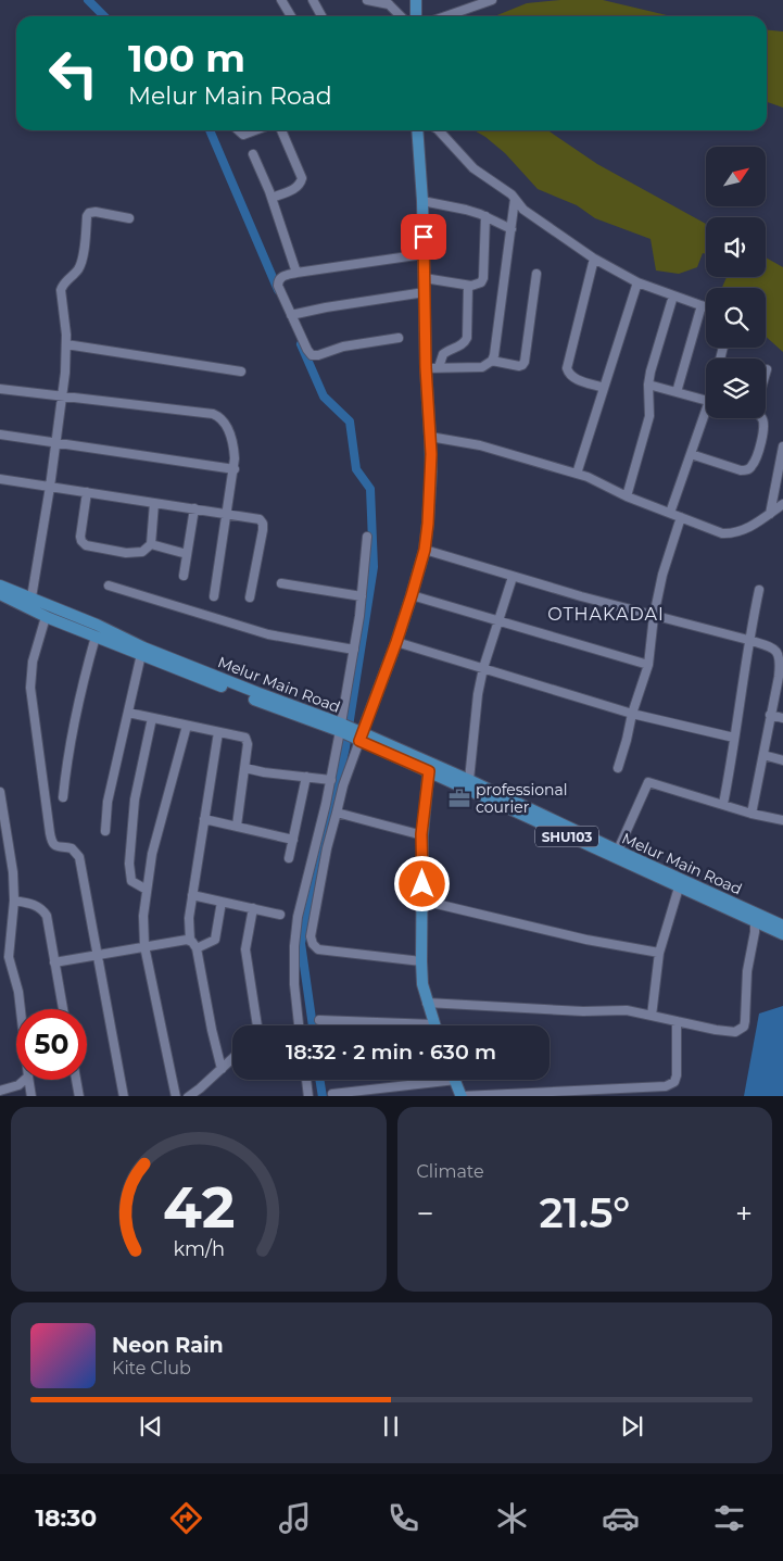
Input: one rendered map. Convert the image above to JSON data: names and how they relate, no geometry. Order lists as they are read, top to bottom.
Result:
{
  "streets": {
    "main road": ["Melur Main Road", "SHU103"]
  },
  "districts": ["OTHAKADAI"],
  "places": {
    "office": ["professional courier"]
  },
  "north": "top right",
  "page": {
    "turn": ["100 m", "Melur Main Road"],
    "limit": "50",
    "trip": "18:32 · 2 min · 630 m",
    "tile": "Climate",
    "heat": ["−", "21.5°", "+"],
    "song": ["Neon Rain", "Kite Club"],
    "tabs": "18:30",
    "gauge": ["42", "km/h"]
  }
}
